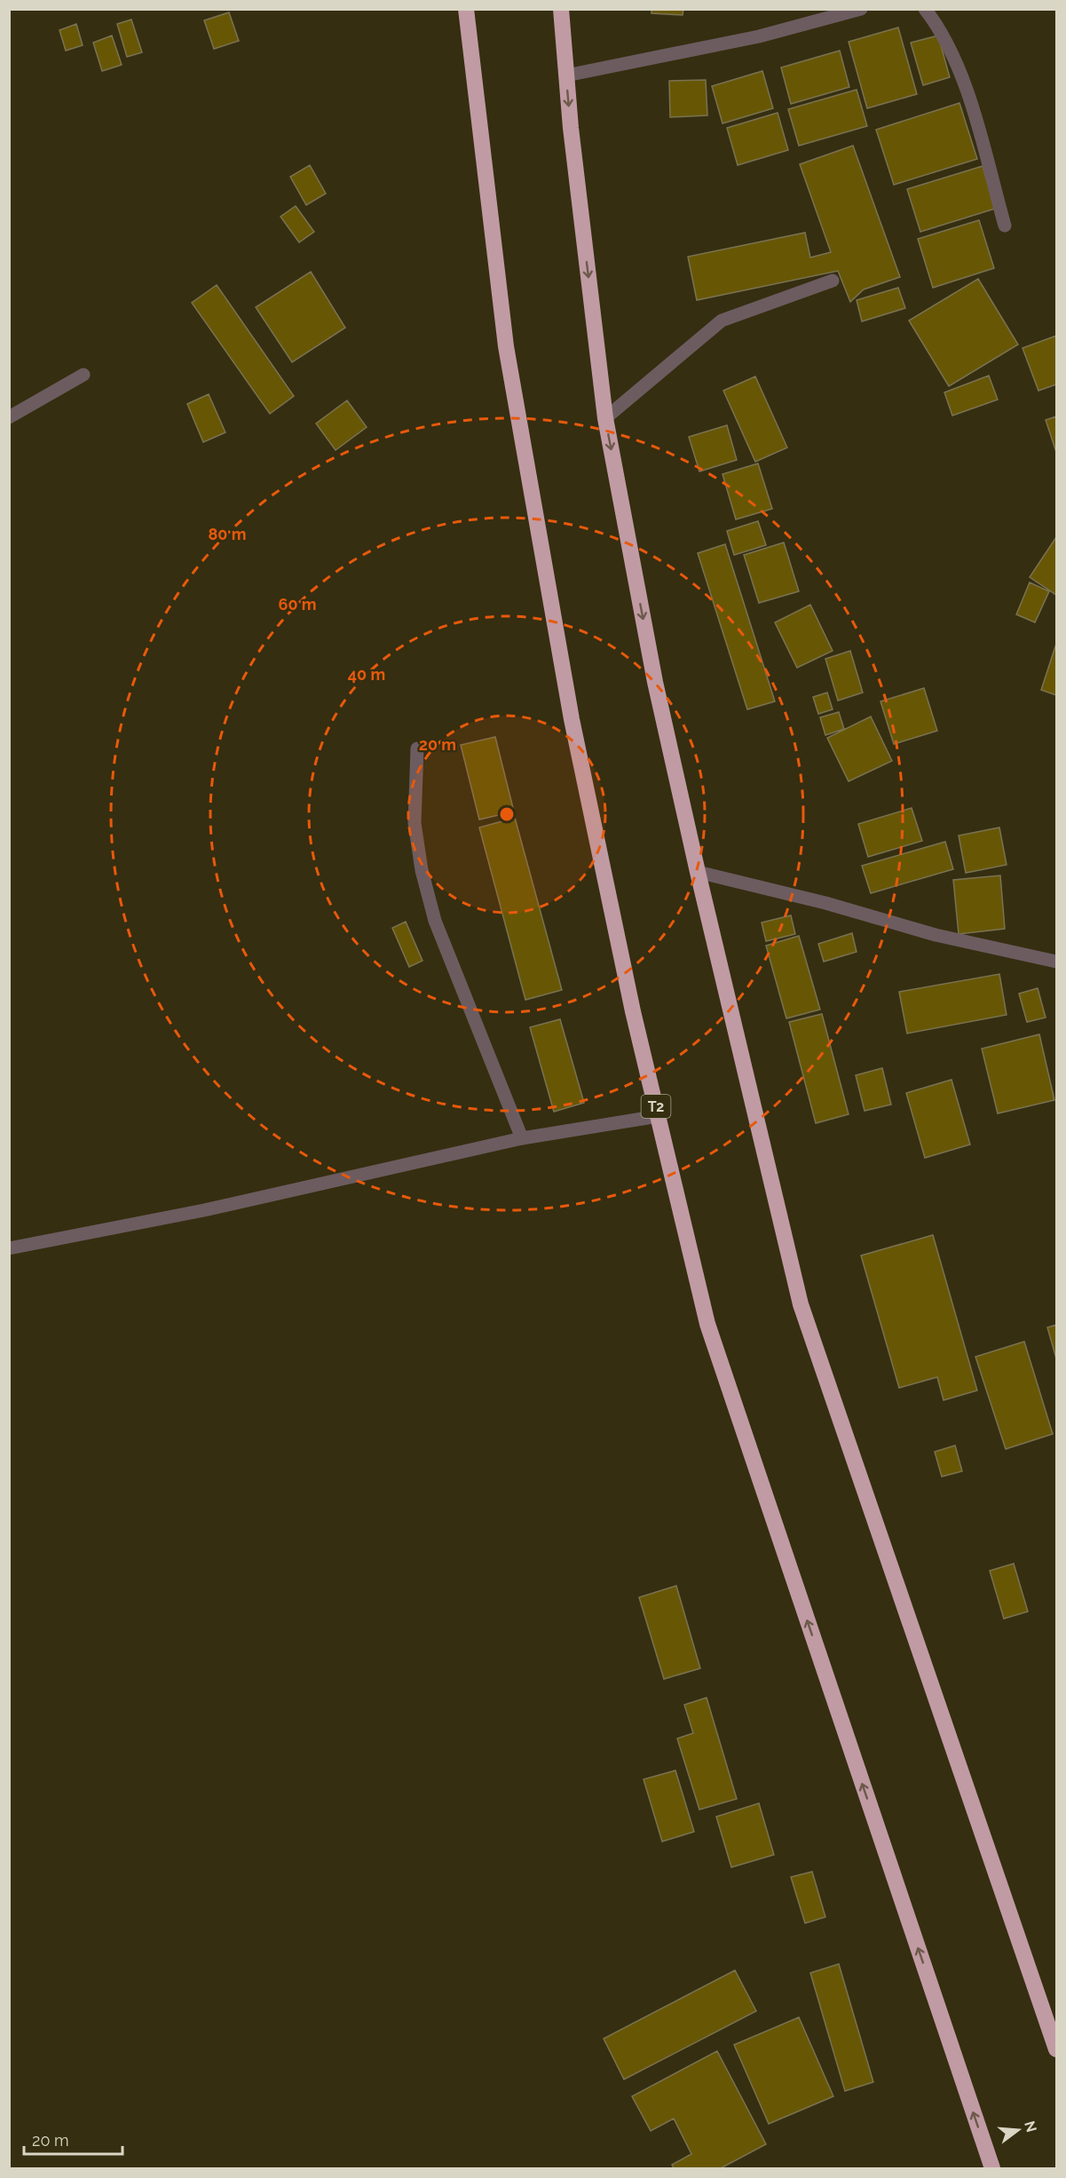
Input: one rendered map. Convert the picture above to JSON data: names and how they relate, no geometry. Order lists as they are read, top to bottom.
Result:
{
  "streets": {
    "highway": ["T2"]
  },
  "scale_bar": "20 m",
  "north": "right",
  "rings": [
    "80 m",
    "60 m",
    "40 m",
    "20 m"
  ]
}
